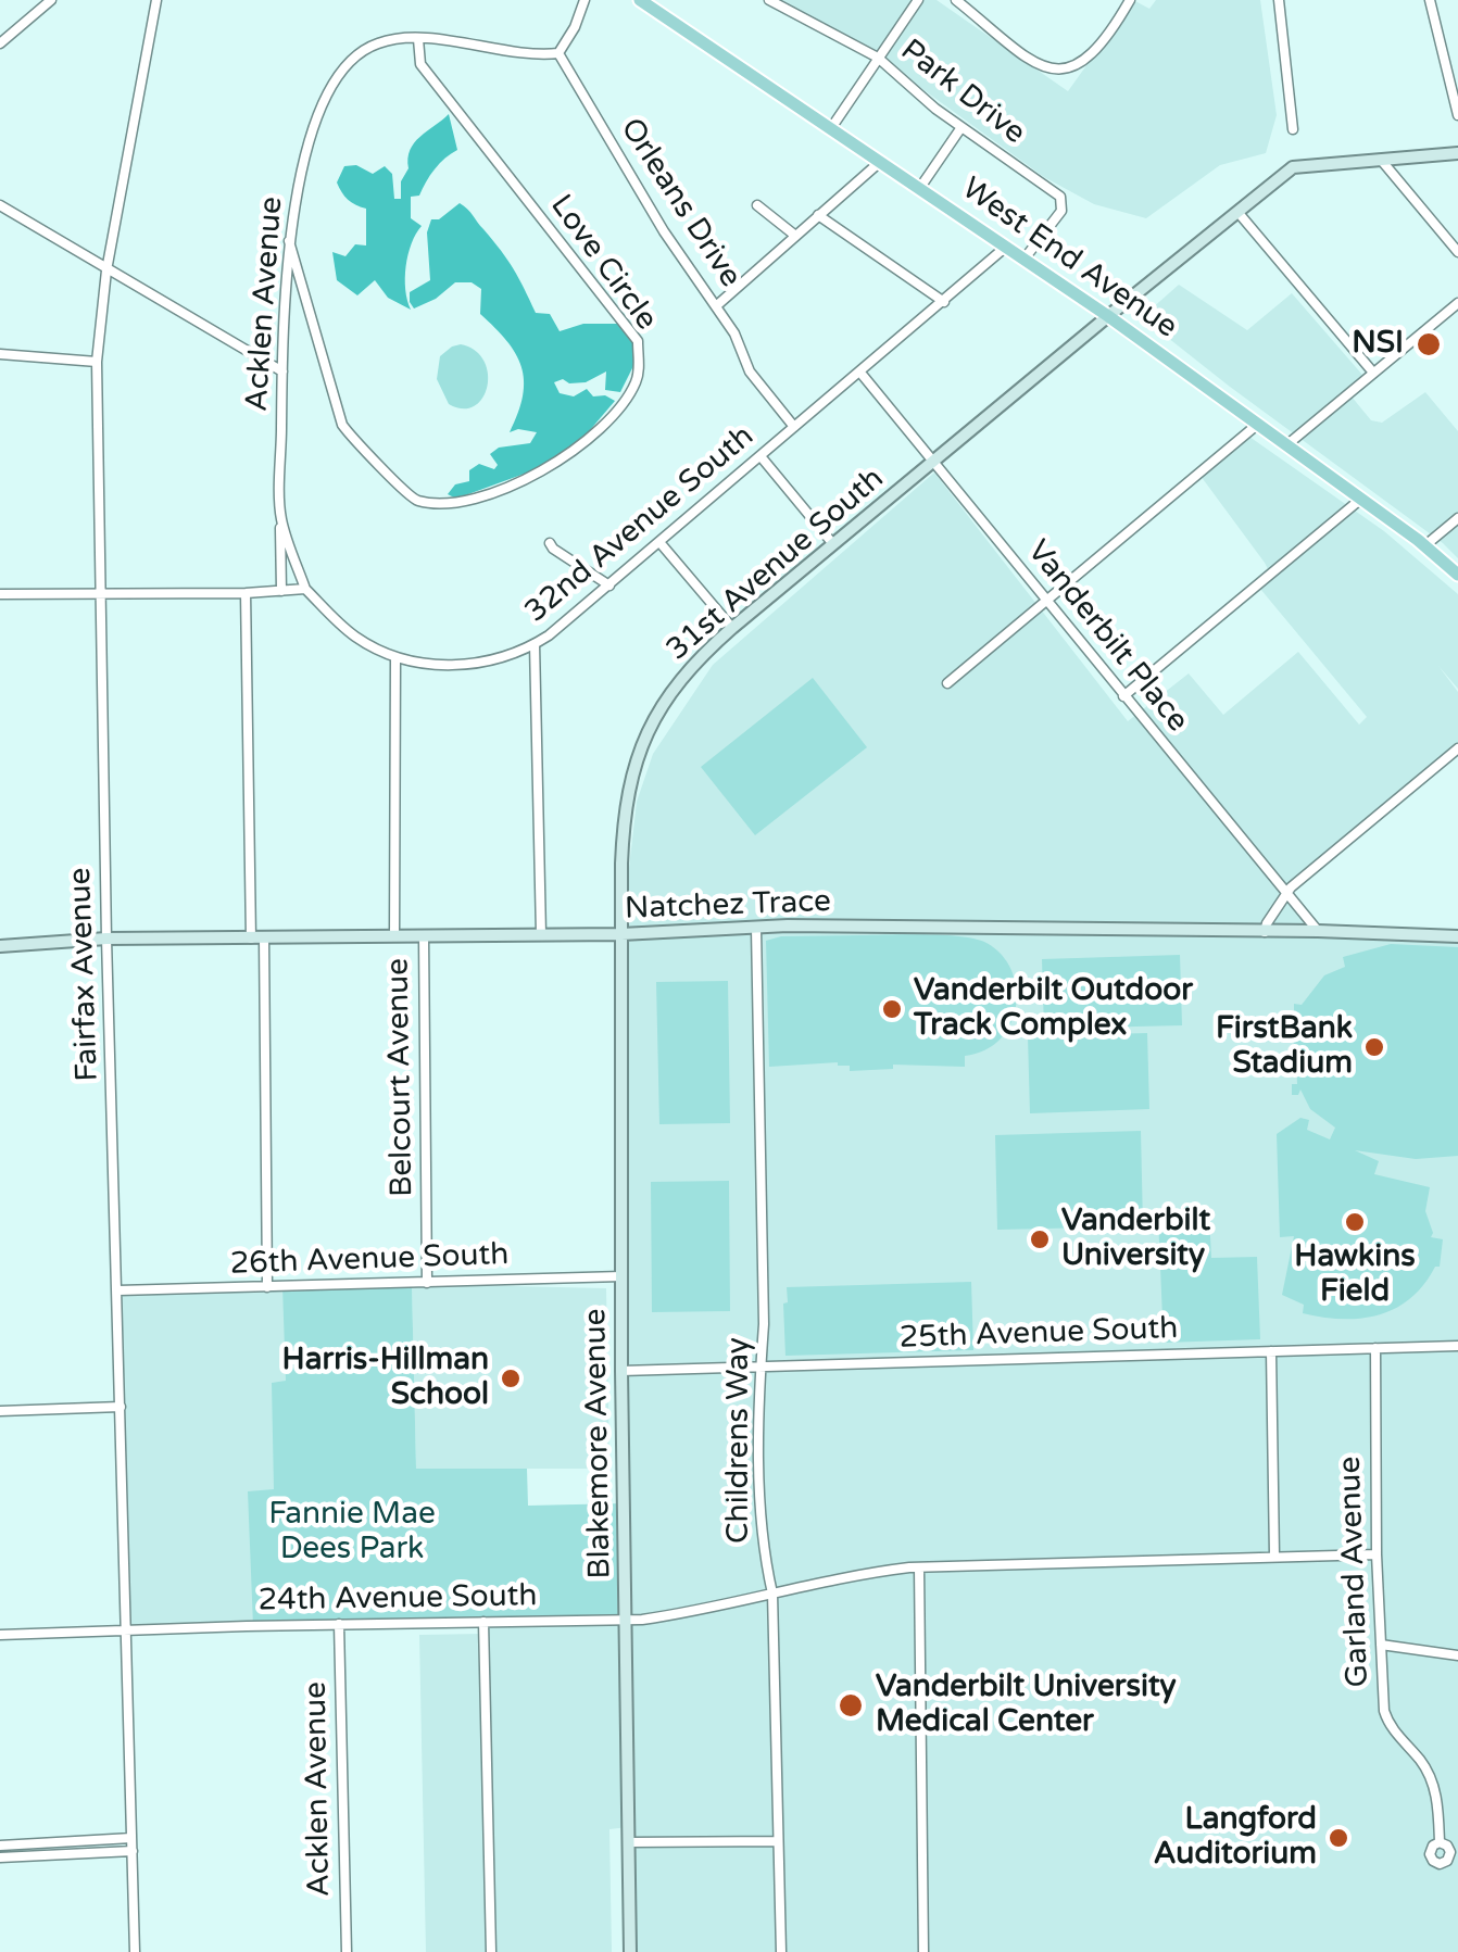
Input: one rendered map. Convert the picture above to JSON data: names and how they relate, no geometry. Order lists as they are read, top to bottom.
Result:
{
  "streets": {
    "main road": [
      "West End Avenue",
      "31st Avenue South",
      "Natchez Trace",
      "Blakemore Avenue"
    ],
    "street": [
      "Park Drive",
      "Orleans Drive",
      "Love Circle",
      "Acklen Avenue",
      "32nd Avenue South",
      "Vanderbilt Place",
      "Fairfax Avenue",
      "Belcourt Avenue",
      "26th Avenue South",
      "25th Avenue South",
      "Childrens Way",
      "Garland Avenue",
      "24th Avenue South"
    ]
  },
  "crossings": [
    ["Park Drive", "West End Avenue"],
    ["Orleans Drive", "Acklen Avenue"],
    ["Orleans Drive", "32nd Avenue South"],
    ["West End Avenue", "32nd Avenue South"],
    ["West End Avenue", "31st Avenue South"],
    ["Love Circle", "Acklen Avenue"],
    ["Acklen Avenue", "32nd Avenue South"],
    ["Acklen Avenue", "24th Avenue South"],
    ["32nd Avenue South", "Vanderbilt Place"],
    ["32nd Avenue South", "Belcourt Avenue"],
    ["31st Avenue South", "Vanderbilt Place"],
    ["31st Avenue South", "Natchez Trace"],
    ["31st Avenue South", "Blakemore Avenue"],
    ["Vanderbilt Place", "Natchez Trace"],
    ["Natchez Trace", "Fairfax Avenue"],
    ["Natchez Trace", "Belcourt Avenue"],
    ["Natchez Trace", "Childrens Way"],
    ["Natchez Trace", "Blakemore Avenue"],
    ["Fairfax Avenue", "26th Avenue South"],
    ["Fairfax Avenue", "24th Avenue South"],
    ["Belcourt Avenue", "26th Avenue South"],
    ["26th Avenue South", "Blakemore Avenue"],
    ["25th Avenue South", "Childrens Way"],
    ["25th Avenue South", "Blakemore Avenue"],
    ["25th Avenue South", "Garland Avenue"],
    ["Childrens Way", "24th Avenue South"],
    ["Blakemore Avenue", "24th Avenue South"],
    ["Garland Avenue", "24th Avenue South"]
  ],
  "parks": ["Fannie Mae Dees Park"],
  "places": [
    "NSI",
    "Vanderbilt Outdoor Track Complex",
    "FirstBank Stadium",
    "Hawkins Field",
    "Vanderbilt University",
    "Harris-Hillman School",
    "Vanderbilt University Medical Center",
    "Langford Auditorium"
  ]
}
